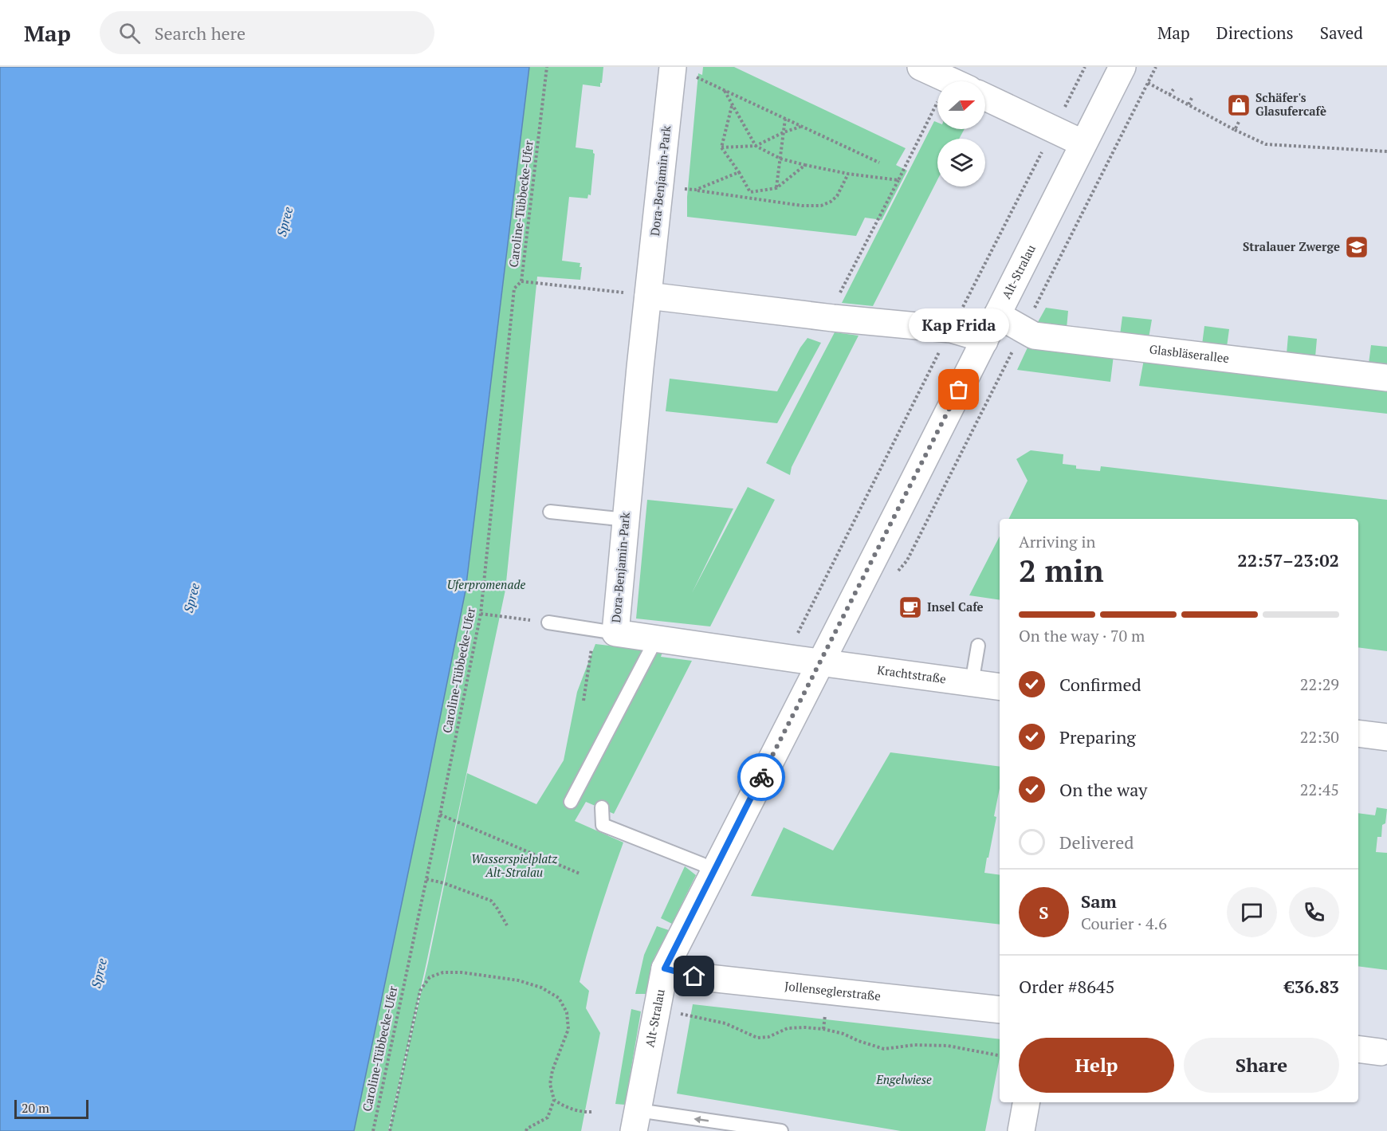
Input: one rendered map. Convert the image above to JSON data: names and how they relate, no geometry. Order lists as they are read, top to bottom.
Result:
{
  "streets": {
    "street": [
      "Dora-Benjamin-Park",
      "Alt-Stralau",
      "Glasbläserallee",
      "Krachtstraße",
      "Jollenseglerstraße"
    ],
    "path": ["Caroline-Tübbecke-Ufer"]
  },
  "crossings": [
    ["Dora-Benjamin-Park", "Alt-Stralau"],
    ["Dora-Benjamin-Park", "Krachtstraße"],
    ["Alt-Stralau", "Glasbläserallee"],
    ["Alt-Stralau", "Krachtstraße"],
    ["Alt-Stralau", "Jollenseglerstraße"]
  ],
  "water": ["Spree"],
  "parks": ["Uferpromenade", "Wasserspielplatz Alt-Stralau", "Engelwiese"],
  "places": {
    "shop": ["Schäfer's Glasufercafè"],
    "school or university": ["Stralauer Zwerge"],
    "other": ["Kap Frida"],
    "cafe": ["Insel Cafe"]
  },
  "scale_bar": "20 m",
  "north": "right",
  "page": {
    "header": "Map",
    "search": "Search here",
    "nav": ["Map", "Directions", "Saved"],
    "bubble": "Kap Frida",
    "heading": ["2 min", "Arriving in", "22:57–23:02"],
    "panel": [
      "Sam",
      "Courier · 4.6",
      "Order #8645",
      "€36.83"
    ],
    "bar": "On the way · 70 m",
    "list": [
      ["Confirmed", "22:29"],
      ["Preparing", "22:30"],
      ["On the way", "22:45"],
      "Delivered"
    ],
    "round": "S",
    "buttons": ["Help", "Share"],
    "scale": "20 m"
  }
}
